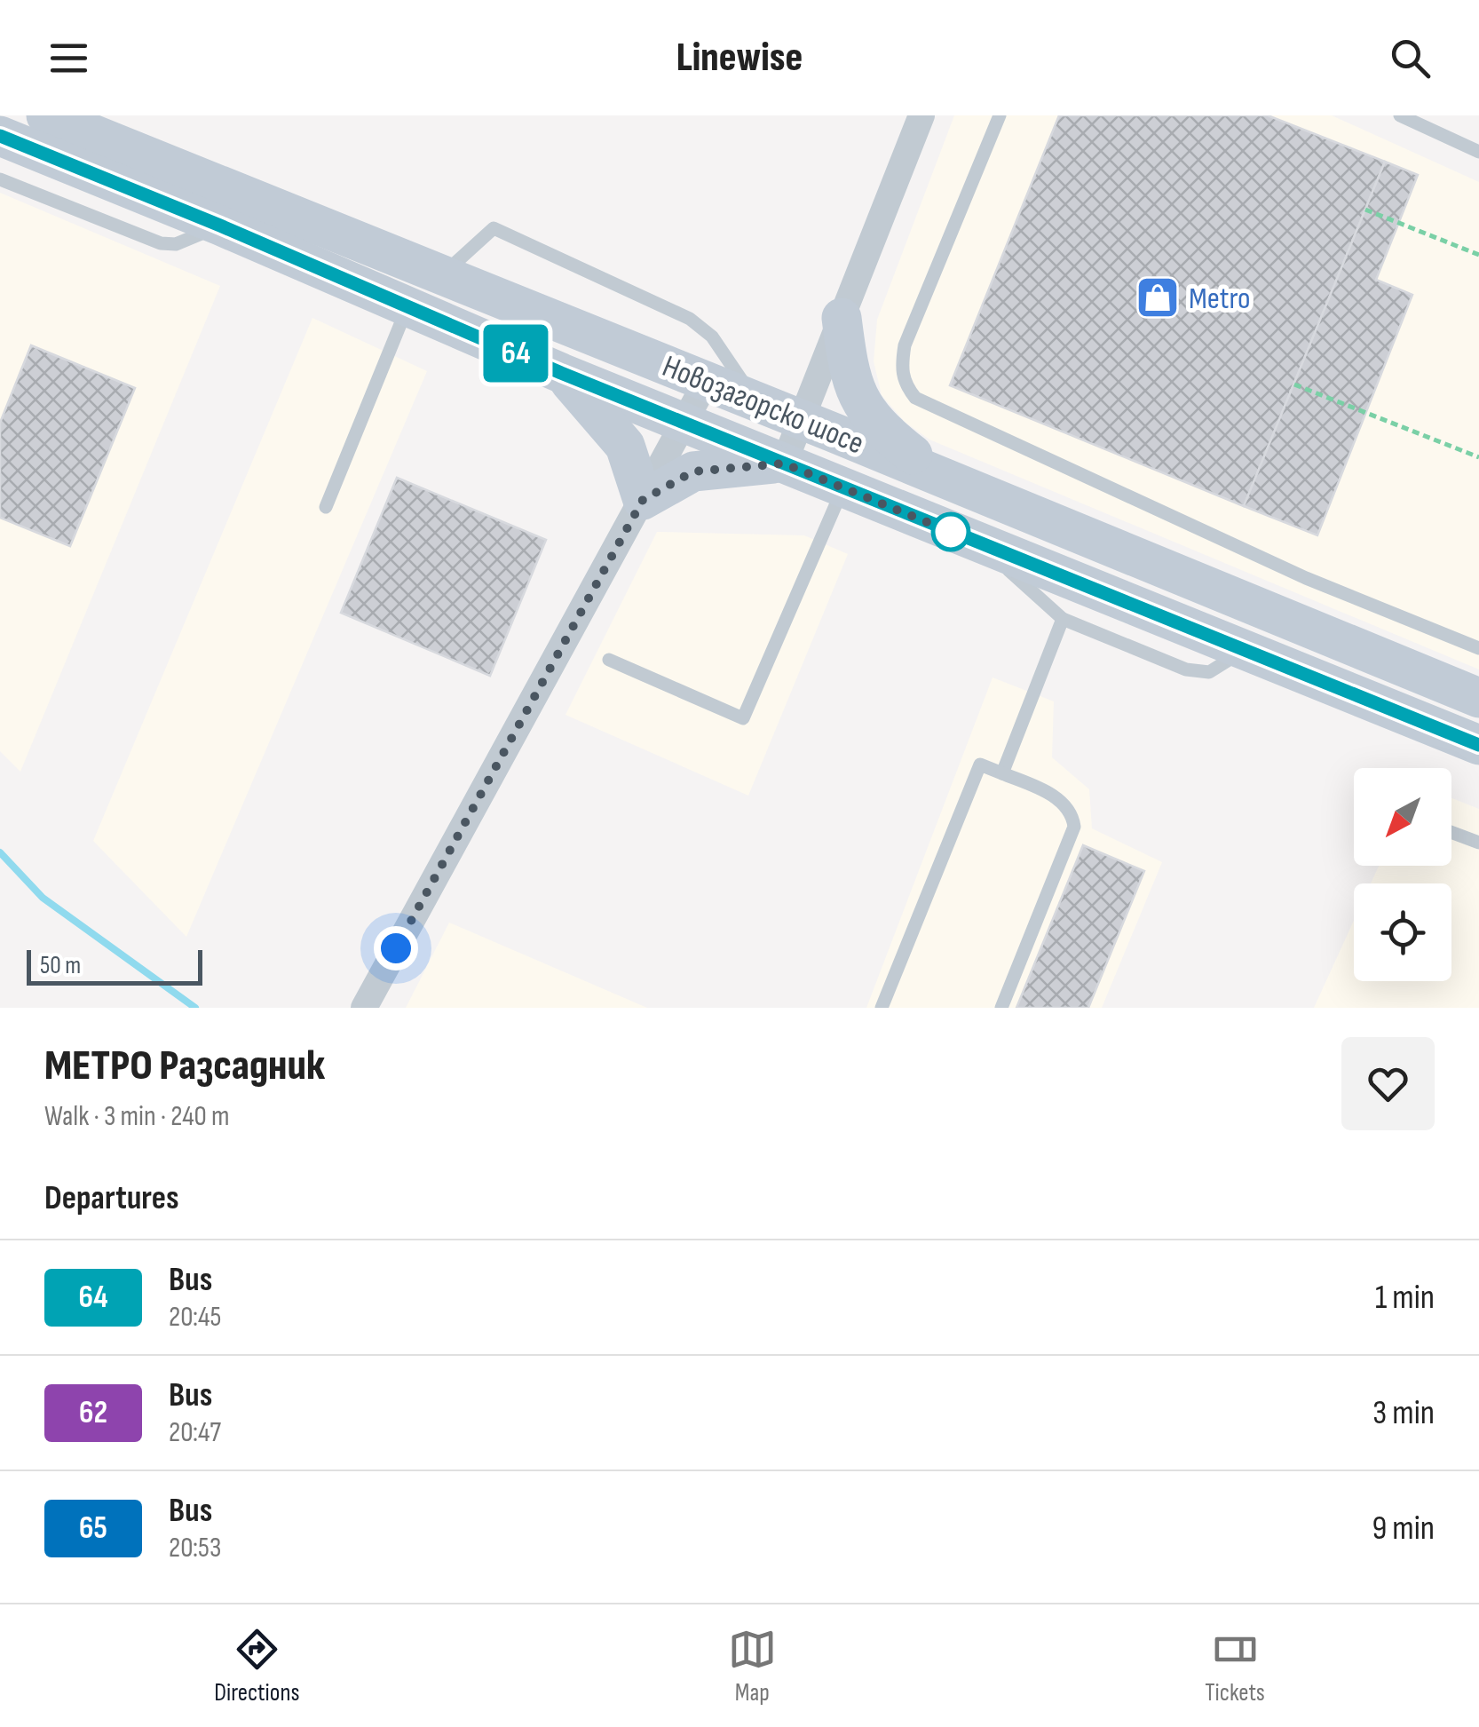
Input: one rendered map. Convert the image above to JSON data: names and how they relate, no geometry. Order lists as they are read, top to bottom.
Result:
{
  "streets": {
    "main road": ["Новозагорско шосе"]
  },
  "places": {
    "shop": ["Metro"]
  },
  "lines": ["bus line 64"],
  "scale_bar": "50 m",
  "north": "bottom left",
  "page": {
    "header": "Linewise",
    "on_map": "64",
    "scale": "50 m",
    "heading": [
      ["МЕТРО Разсадник", "Walk · 3 min · 240 m"],
      "Departures"
    ],
    "list": [
      {
        "mark": "64",
        "name": "Bus",
        "note": "20:45",
        "value": "1 min"
      },
      {
        "mark": "62",
        "name": "Bus",
        "note": "20:47",
        "value": "3 min"
      },
      {
        "mark": "65",
        "name": "Bus",
        "note": "20:53",
        "value": "9 min"
      }
    ],
    "tabs": ["Directions", "Map", "Tickets"]
  }
}
